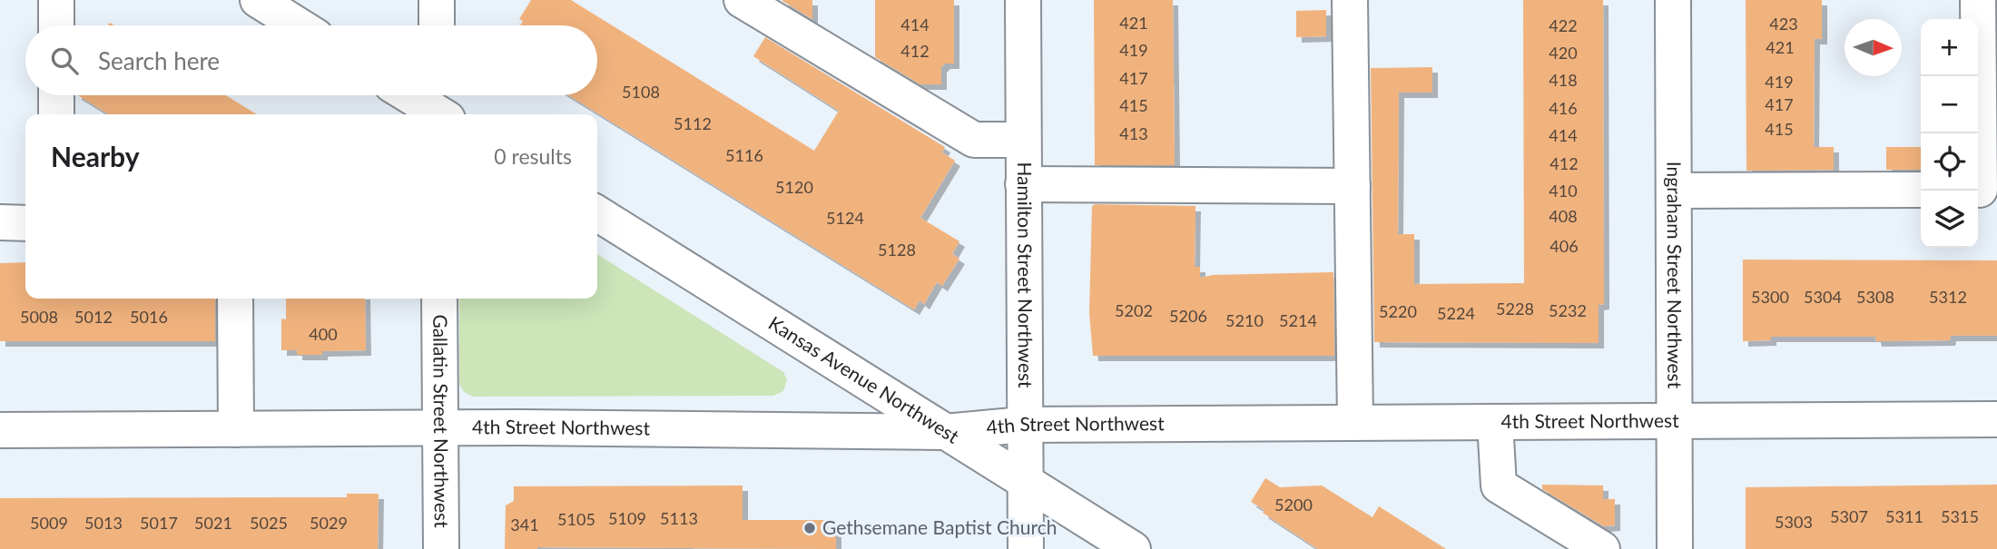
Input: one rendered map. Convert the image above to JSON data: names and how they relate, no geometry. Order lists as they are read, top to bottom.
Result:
{
  "streets": {
    "street": [
      "Hamilton Street Northwest",
      "Ingraham Street Northwest",
      "Kansas Avenue Northwest",
      "Gallatin Street Northwest",
      "4th Street Northwest"
    ]
  },
  "crossings": [
    ["Hamilton Street Northwest", "Kansas Avenue Northwest"],
    ["Hamilton Street Northwest", "4th Street Northwest"],
    ["Ingraham Street Northwest", "4th Street Northwest"],
    ["Kansas Avenue Northwest", "4th Street Northwest"],
    ["Gallatin Street Northwest", "4th Street Northwest"]
  ],
  "places": ["Gethsemane Baptist Church"],
  "house_numbers": [
    "421",
    "423",
    "414",
    "422",
    "421",
    "419",
    "412",
    "420",
    "417",
    "418",
    "419",
    "5108",
    "417",
    "415",
    "416",
    "5112",
    "415",
    "413",
    "414",
    "5116",
    "412",
    "5120",
    "410",
    "408",
    "5124",
    "406",
    "5128",
    "5300",
    "5304",
    "5308",
    "5312",
    "5228",
    "5202",
    "5232",
    "5220",
    "5224",
    "5206",
    "5008",
    "5012",
    "5016",
    "5210",
    "5214",
    "400",
    "5200",
    "5307",
    "5311",
    "5315",
    "5109",
    "5113",
    "5105",
    "5303",
    "5009",
    "5013",
    "5017",
    "5021",
    "5025",
    "5029",
    "341"
  ],
  "north": "right",
  "page": {
    "map_buttons": ["+", "−"],
    "search": "Search here",
    "heading": ["Nearby", "0 results"]
  }
}
